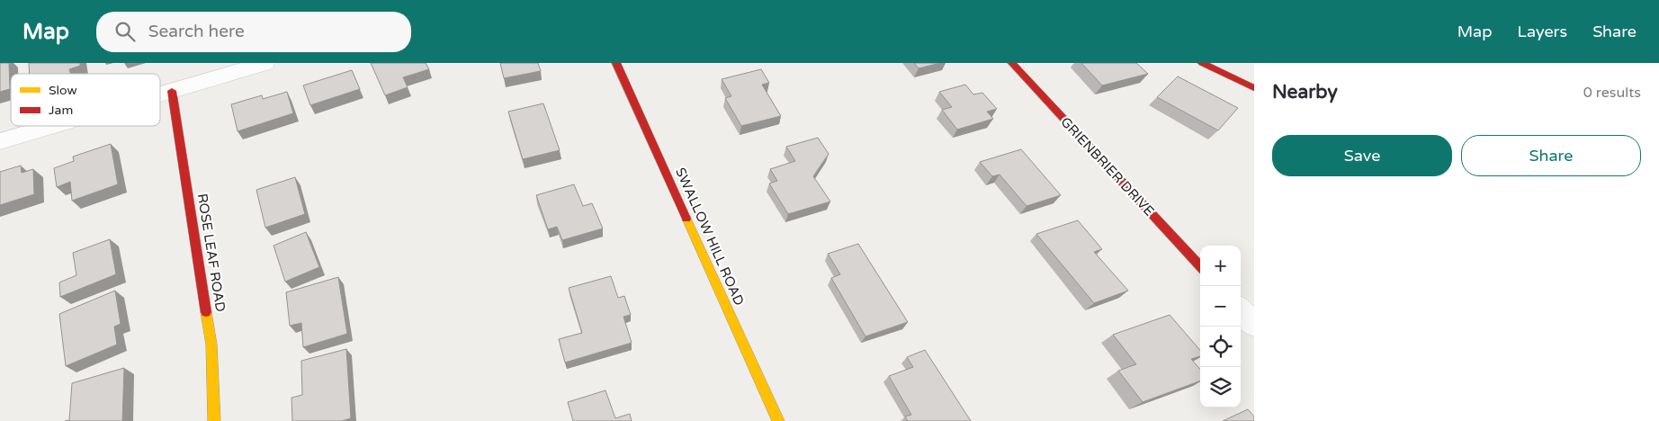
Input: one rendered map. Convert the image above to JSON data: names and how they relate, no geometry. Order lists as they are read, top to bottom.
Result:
{
  "streets": {
    "street": ["GRIENBRIER DRIVE", "SWALLOW HILL ROAD", "ROSE LEAF ROAD"]
  },
  "legend": ["Slow", "Jam"],
  "page": {
    "header": "Map",
    "search": "Search here",
    "nav": ["Map", "Layers", "Share"],
    "heading": ["Nearby", "0 results"],
    "buttons": ["Save", "Share"],
    "map_buttons": ["+", "−"]
  }
}
